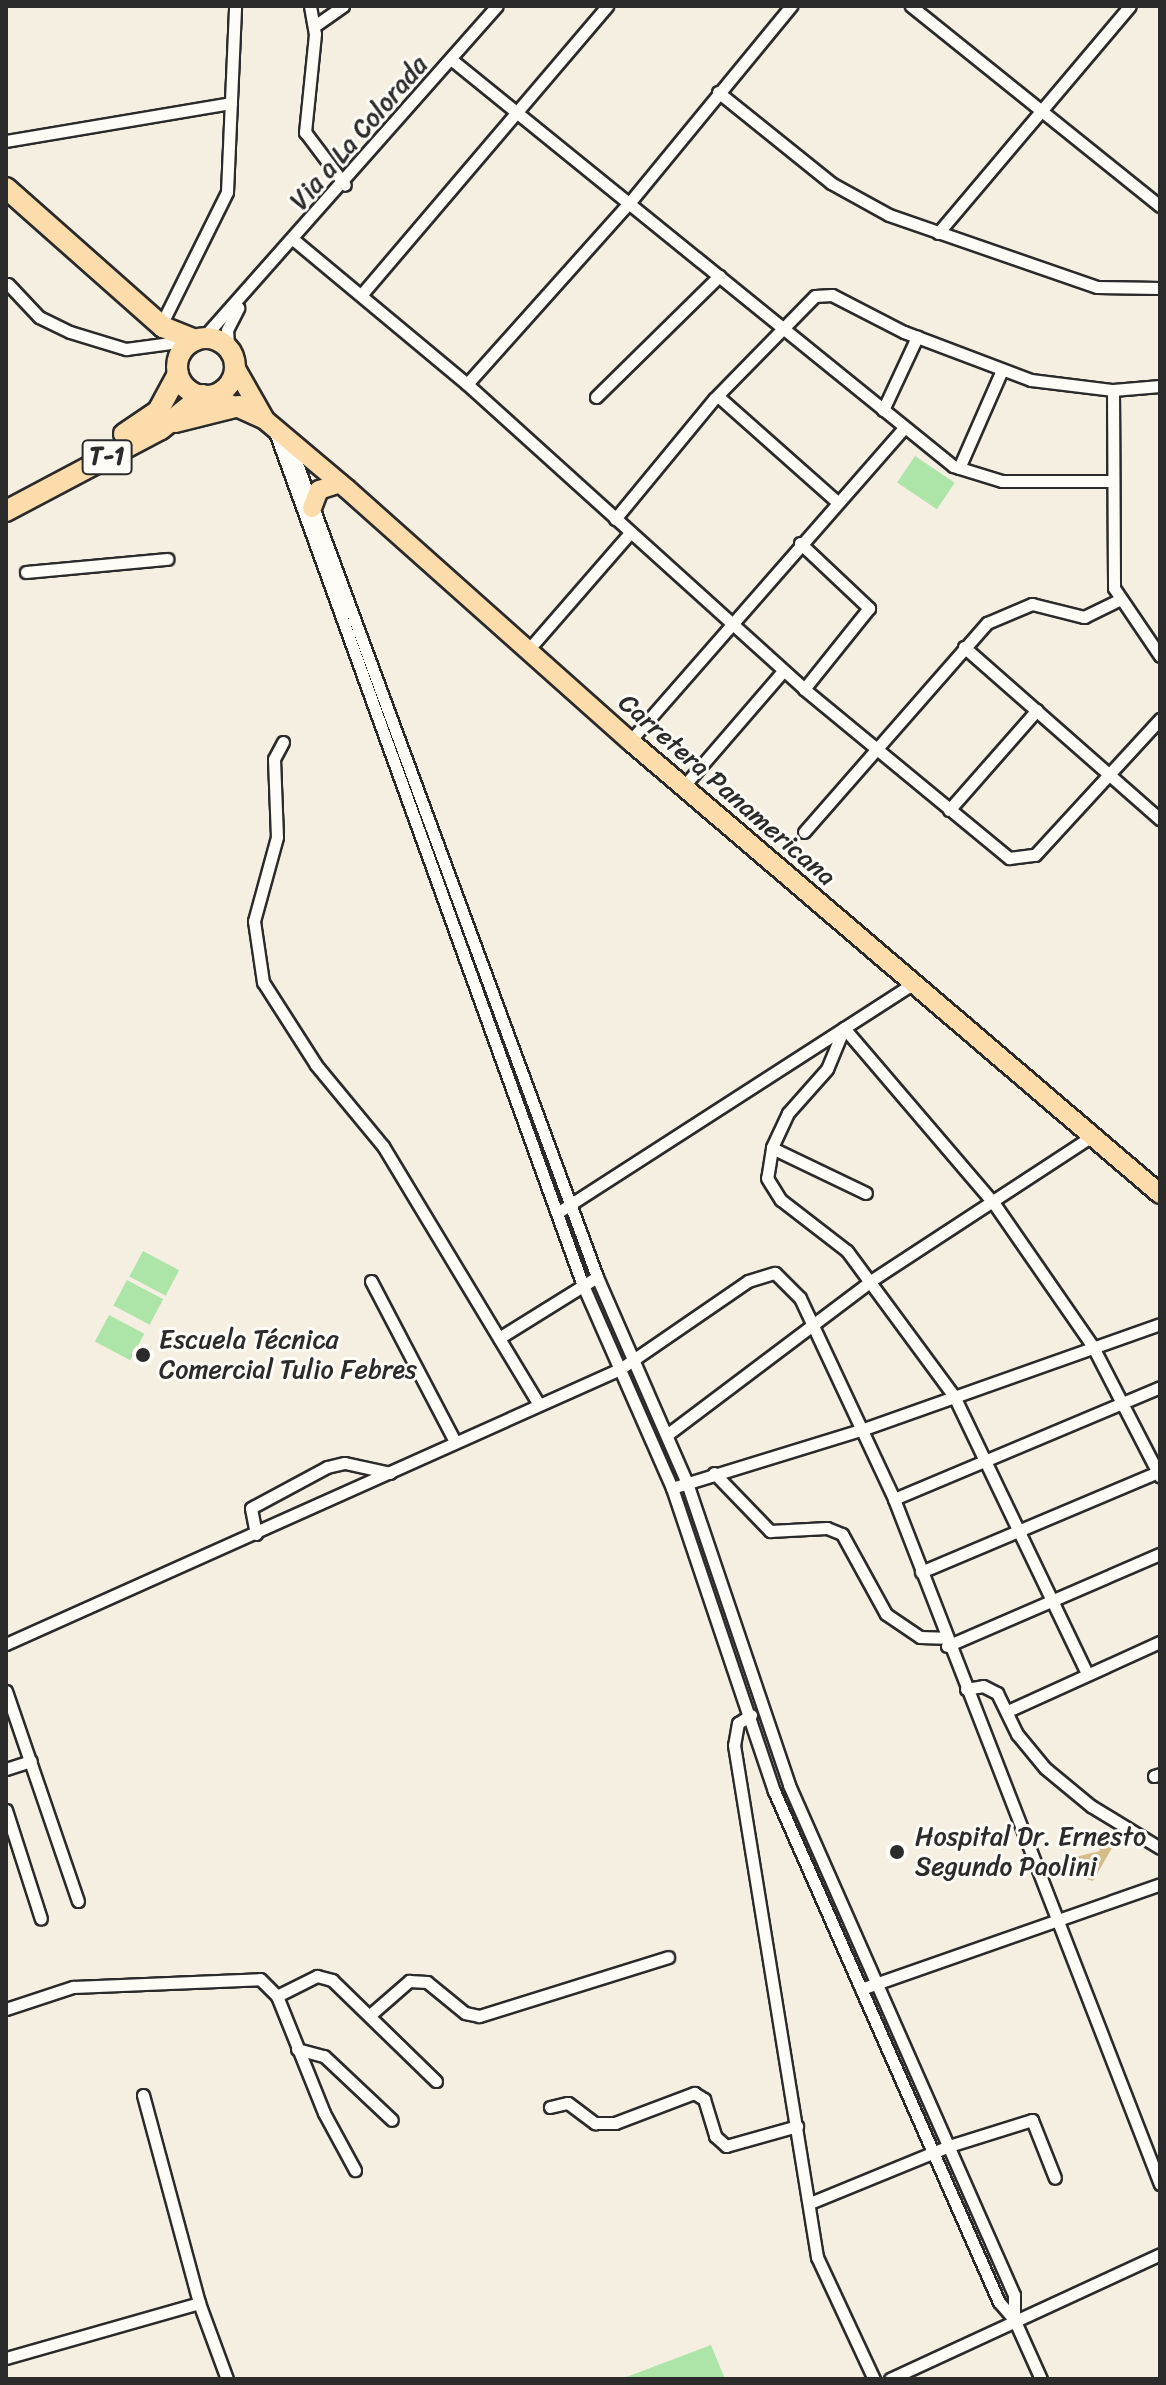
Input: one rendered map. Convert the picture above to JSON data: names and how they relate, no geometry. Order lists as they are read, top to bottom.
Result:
{
  "streets": {
    "highway": ["T-1"],
    "main road": ["Carretera Panamericana"],
    "street": ["Via a La Colorada"]
  },
  "crossings": [
    ["Via a La Colorada", "T-1"],
    ["Via a La Colorada", "Carretera Panamericana"],
    ["T-1", "Carretera Panamericana"]
  ],
  "places": ["Escuela Técnica Comercial Tulio Febres", "Hospital Dr. Ernesto Segundo Paolini"]
}
